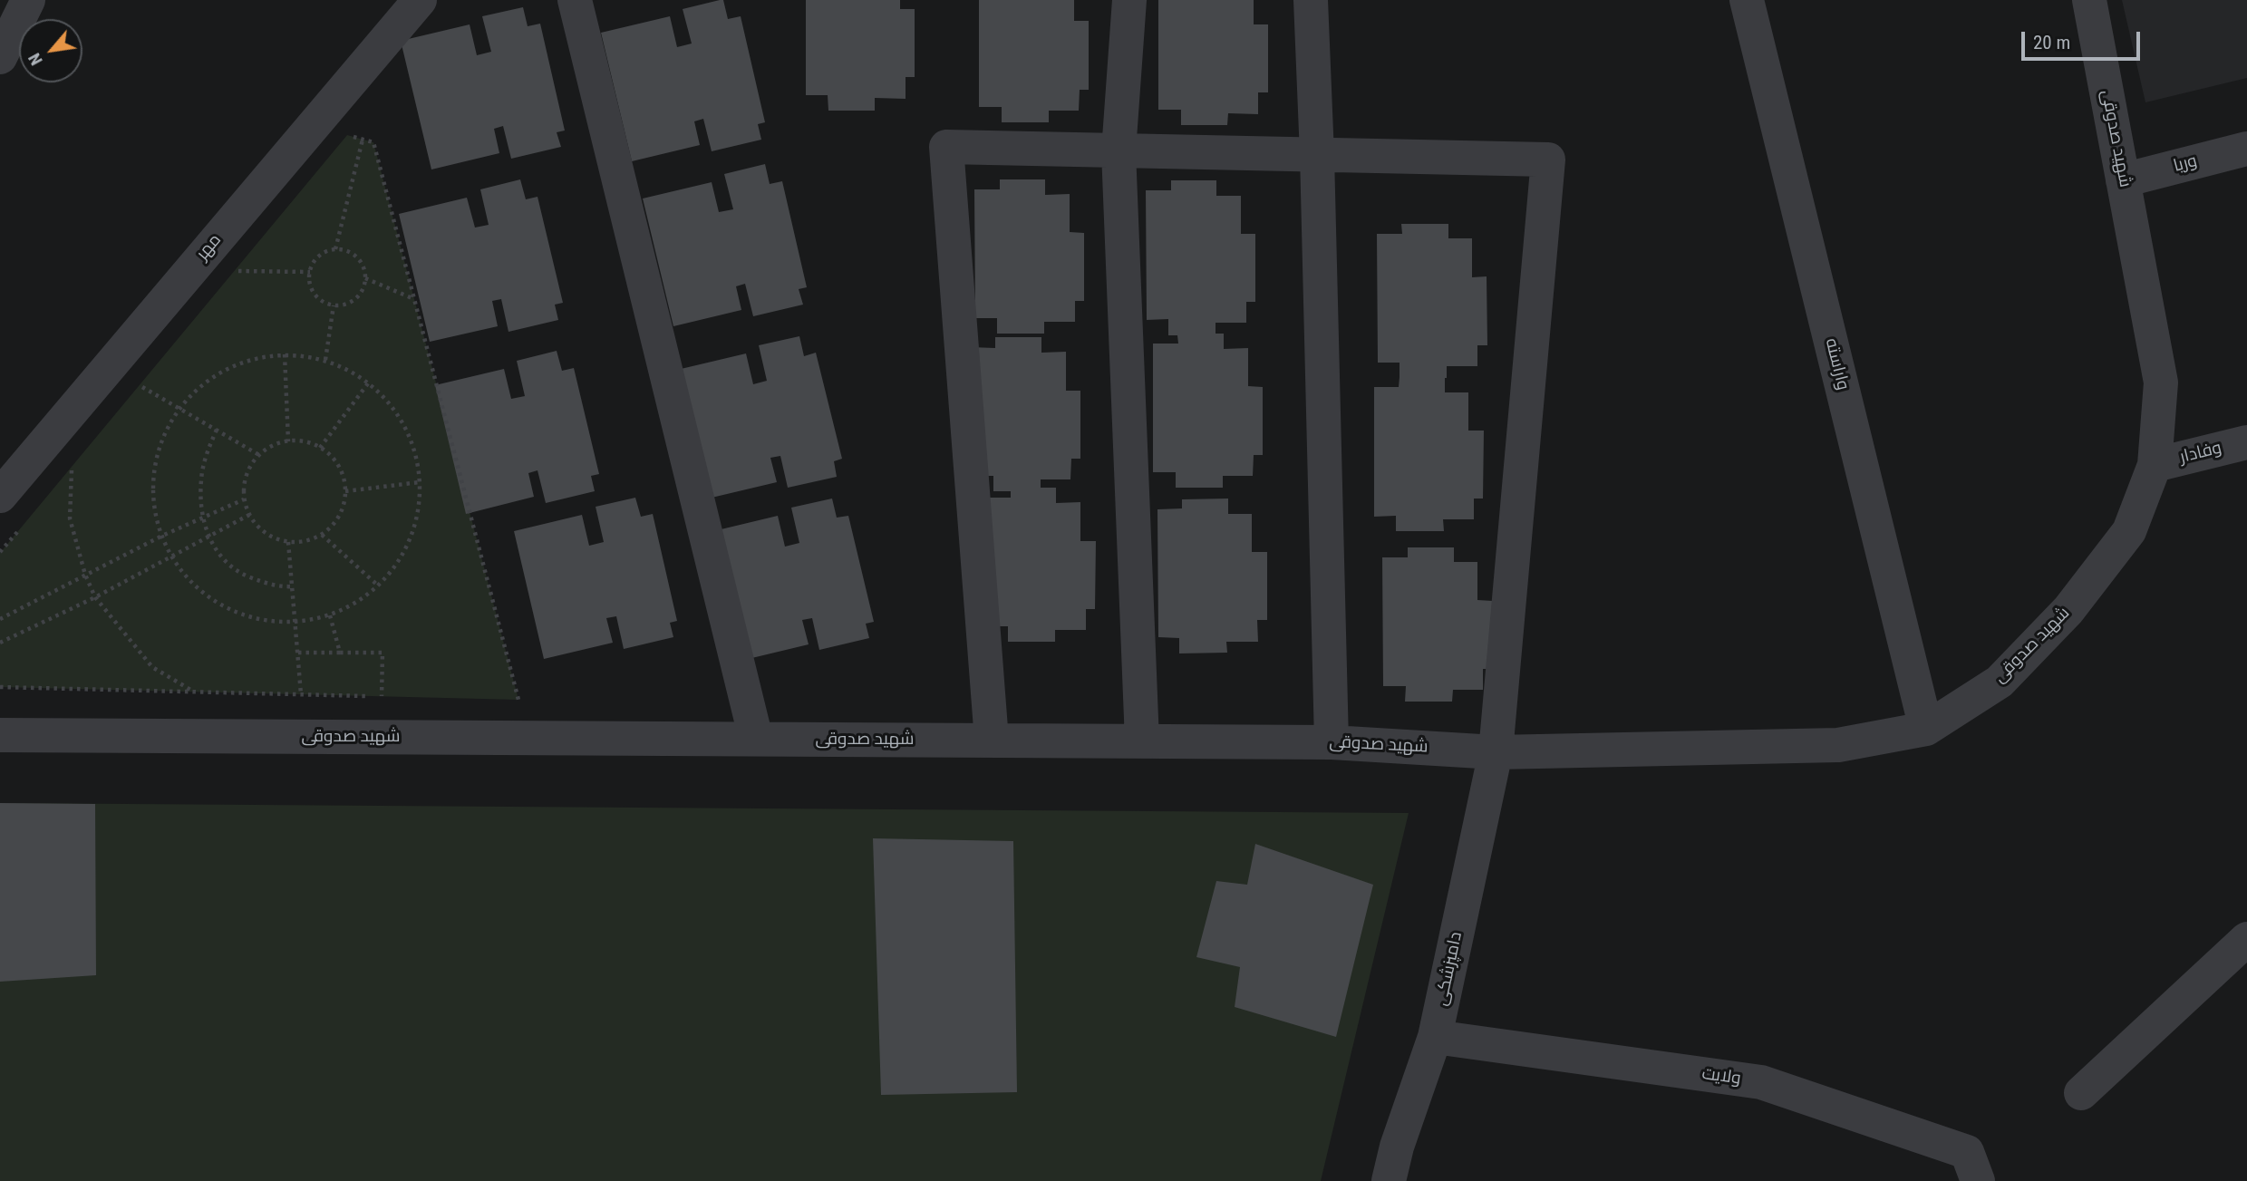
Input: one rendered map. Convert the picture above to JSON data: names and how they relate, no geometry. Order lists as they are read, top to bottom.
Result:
{
  "streets": {
    "street": [
      "شهید صدوقی",
      "وریا",
      "مهر",
      "واراسته",
      "وفادار",
      "دامپزشکی",
      "ولایت"
    ]
  },
  "crossings": [
    ["شهید صدوقی", "وریا"],
    ["شهید صدوقی", "واراسته"],
    ["شهید صدوقی", "وفادار"],
    ["شهید صدوقی", "دامپزشکی"],
    ["دامپزشکی", "ولایت"]
  ],
  "scale_bar": "20 m",
  "north": "bottom left"
}
